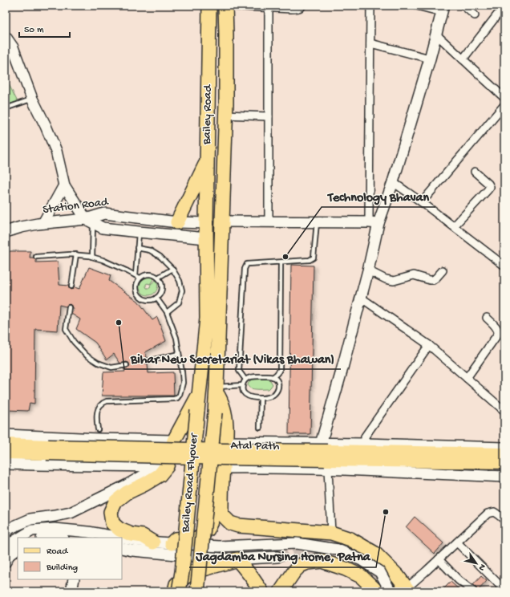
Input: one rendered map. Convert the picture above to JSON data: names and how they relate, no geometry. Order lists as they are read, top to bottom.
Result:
{
  "streets": {
    "highway": ["Bailey Road", "Bailey Road Flyover"],
    "main road": ["Atal Path"],
    "street": ["Station Road"]
  },
  "crossings": [
    ["Bailey Road", "Station Road"],
    ["Bailey Road", "Bailey Road Flyover"]
  ],
  "places": ["Technology Bhavan", "Bihar New Secretariat (Vikas Bhawan)", "Jagdamba Nursing Home, Patna"],
  "legend": ["Road", "Building"],
  "scale_bar": "50 m",
  "north": "bottom right"
}
